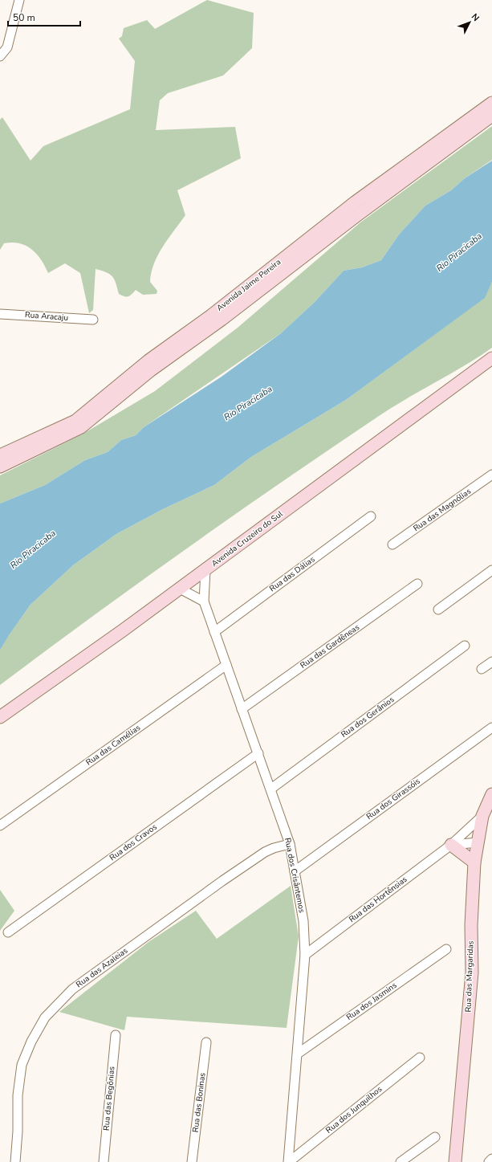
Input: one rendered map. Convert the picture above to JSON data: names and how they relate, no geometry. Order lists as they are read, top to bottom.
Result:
{
  "streets": {
    "main road": ["Avenida Jaime Pereira", "Avenida Cruzeiro do Sul", "Rua das Margaridas"],
    "street": [
      "Rua Aracaju",
      "Rua das Magnólias",
      "Rua das Dálias",
      "Rua das Gardêneas",
      "Rua dos Gerânios",
      "Rua das Camélias",
      "Rua dos Girassóis",
      "Rua dos Cravos",
      "Rua dos Crisântemos",
      "Rua das Hortênsias",
      "Rua das Azaleias",
      "Rua dos Jasmins",
      "Rua das Begônias",
      "Rua das Boninas",
      "Rua dos Junquilhos"
    ]
  },
  "crossings": [
    ["Avenida Cruzeiro do Sul", "Rua dos Crisântemos"],
    ["Rua das Dálias", "Rua dos Crisântemos"],
    ["Rua das Gardêneas", "Rua dos Crisântemos"],
    ["Rua dos Gerânios", "Rua dos Crisântemos"],
    ["Rua das Camélias", "Rua dos Crisântemos"],
    ["Rua dos Girassóis", "Rua dos Crisântemos"],
    ["Rua dos Cravos", "Rua dos Crisântemos"],
    ["Rua dos Crisântemos", "Rua das Hortênsias"],
    ["Rua dos Crisântemos", "Rua das Azaleias"],
    ["Rua dos Crisântemos", "Rua dos Jasmins"],
    ["Rua dos Crisântemos", "Rua dos Junquilhos"],
    ["Rua das Hortênsias", "Rua das Margaridas"]
  ],
  "water": ["Rio Piracicaba"],
  "scale_bar": "50 m",
  "north": "top right"
}
